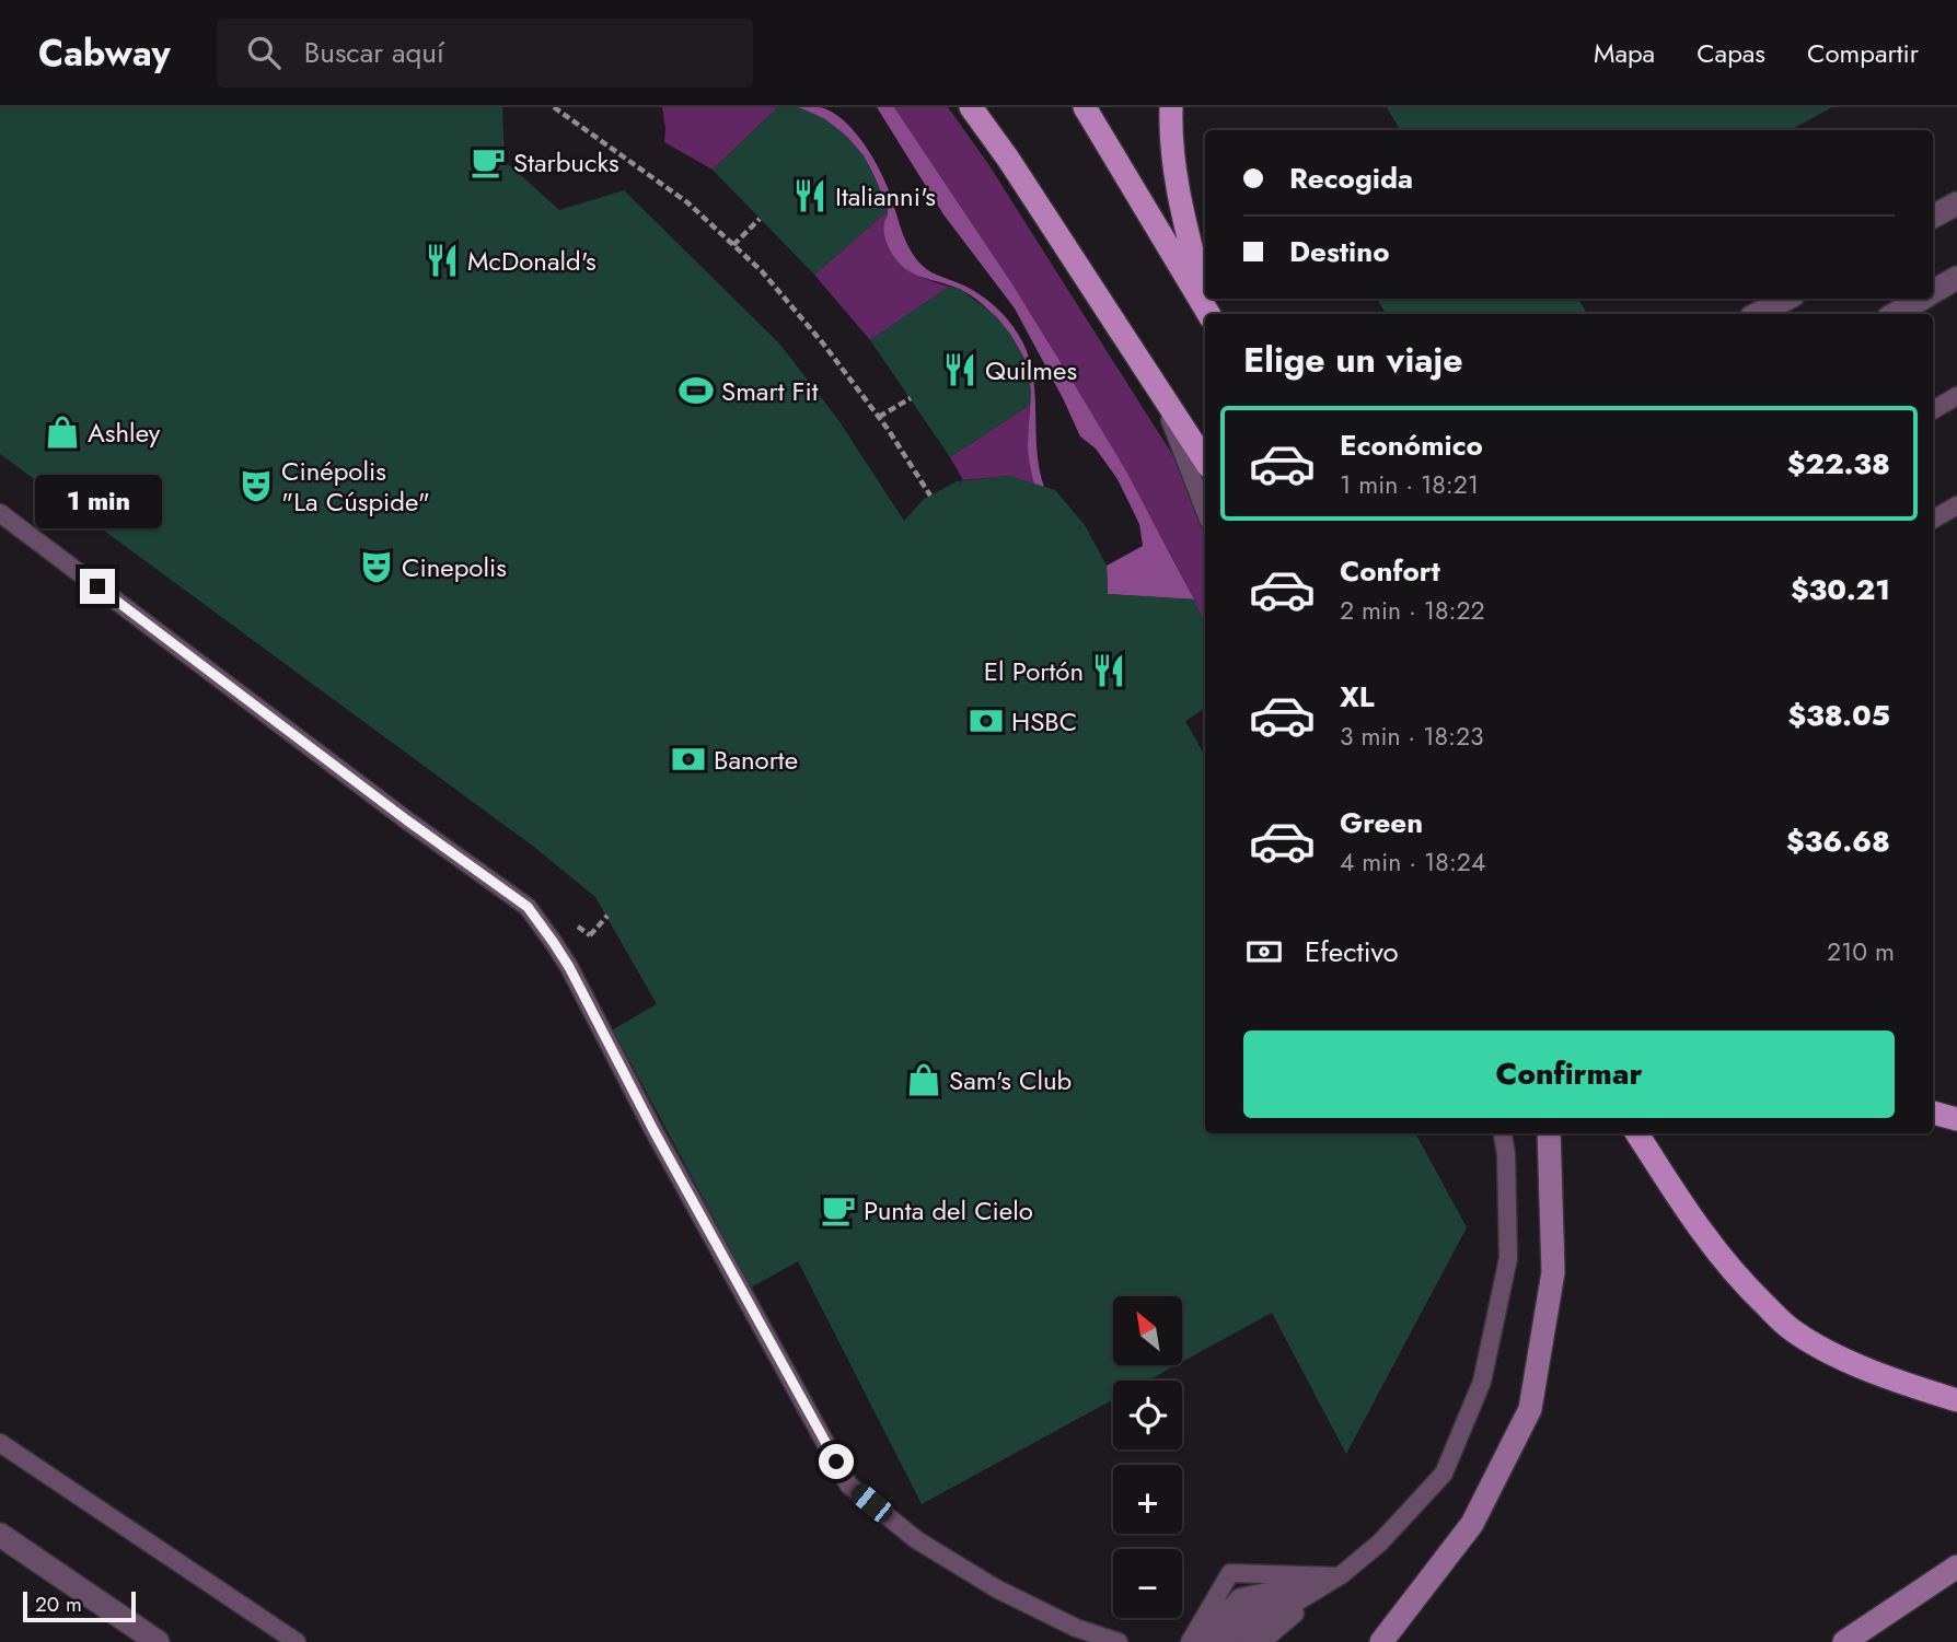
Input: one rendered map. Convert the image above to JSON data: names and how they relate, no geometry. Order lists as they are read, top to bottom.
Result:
{
  "places": {
    "cafe": ["Starbucks", "Punta del Cielo"],
    "restaurant": [
      "Italianni's",
      "McDonald's",
      "Quilmes",
      "El Portón"
    ],
    "sports": ["Smart Fit"],
    "shop": ["Ashley", "Sam's Club"],
    "theatre": ["Cinépolis \"La Cúspide\"", "Cinepolis"],
    "bank": ["HSBC", "Banorte"]
  },
  "scale_bar": "20 m",
  "north": "top left",
  "page": {
    "header": "Cabway",
    "search": "Buscar aquí",
    "nav": ["Mapa", "Capas", "Compartir"],
    "banner": ["Recogida", "Destino"],
    "heading": "Elige un viaje",
    "list": [
      {
        "name": "Económico",
        "note": "1 min · 18:21",
        "value": "$22.38"
      },
      {
        "name": "Confort",
        "note": "2 min · 18:22",
        "value": "$30.21"
      },
      {
        "name": "XL",
        "note": "3 min · 18:23",
        "value": "$38.05"
      },
      {
        "name": "Green",
        "note": "4 min · 18:24",
        "value": "$36.68"
      }
    ],
    "bubble": "1 min",
    "pay": ["Efectivo", "210 m"],
    "buttons": "Confirmar",
    "map_buttons": ["+", "−"],
    "scale": "20 m"
  }
}
